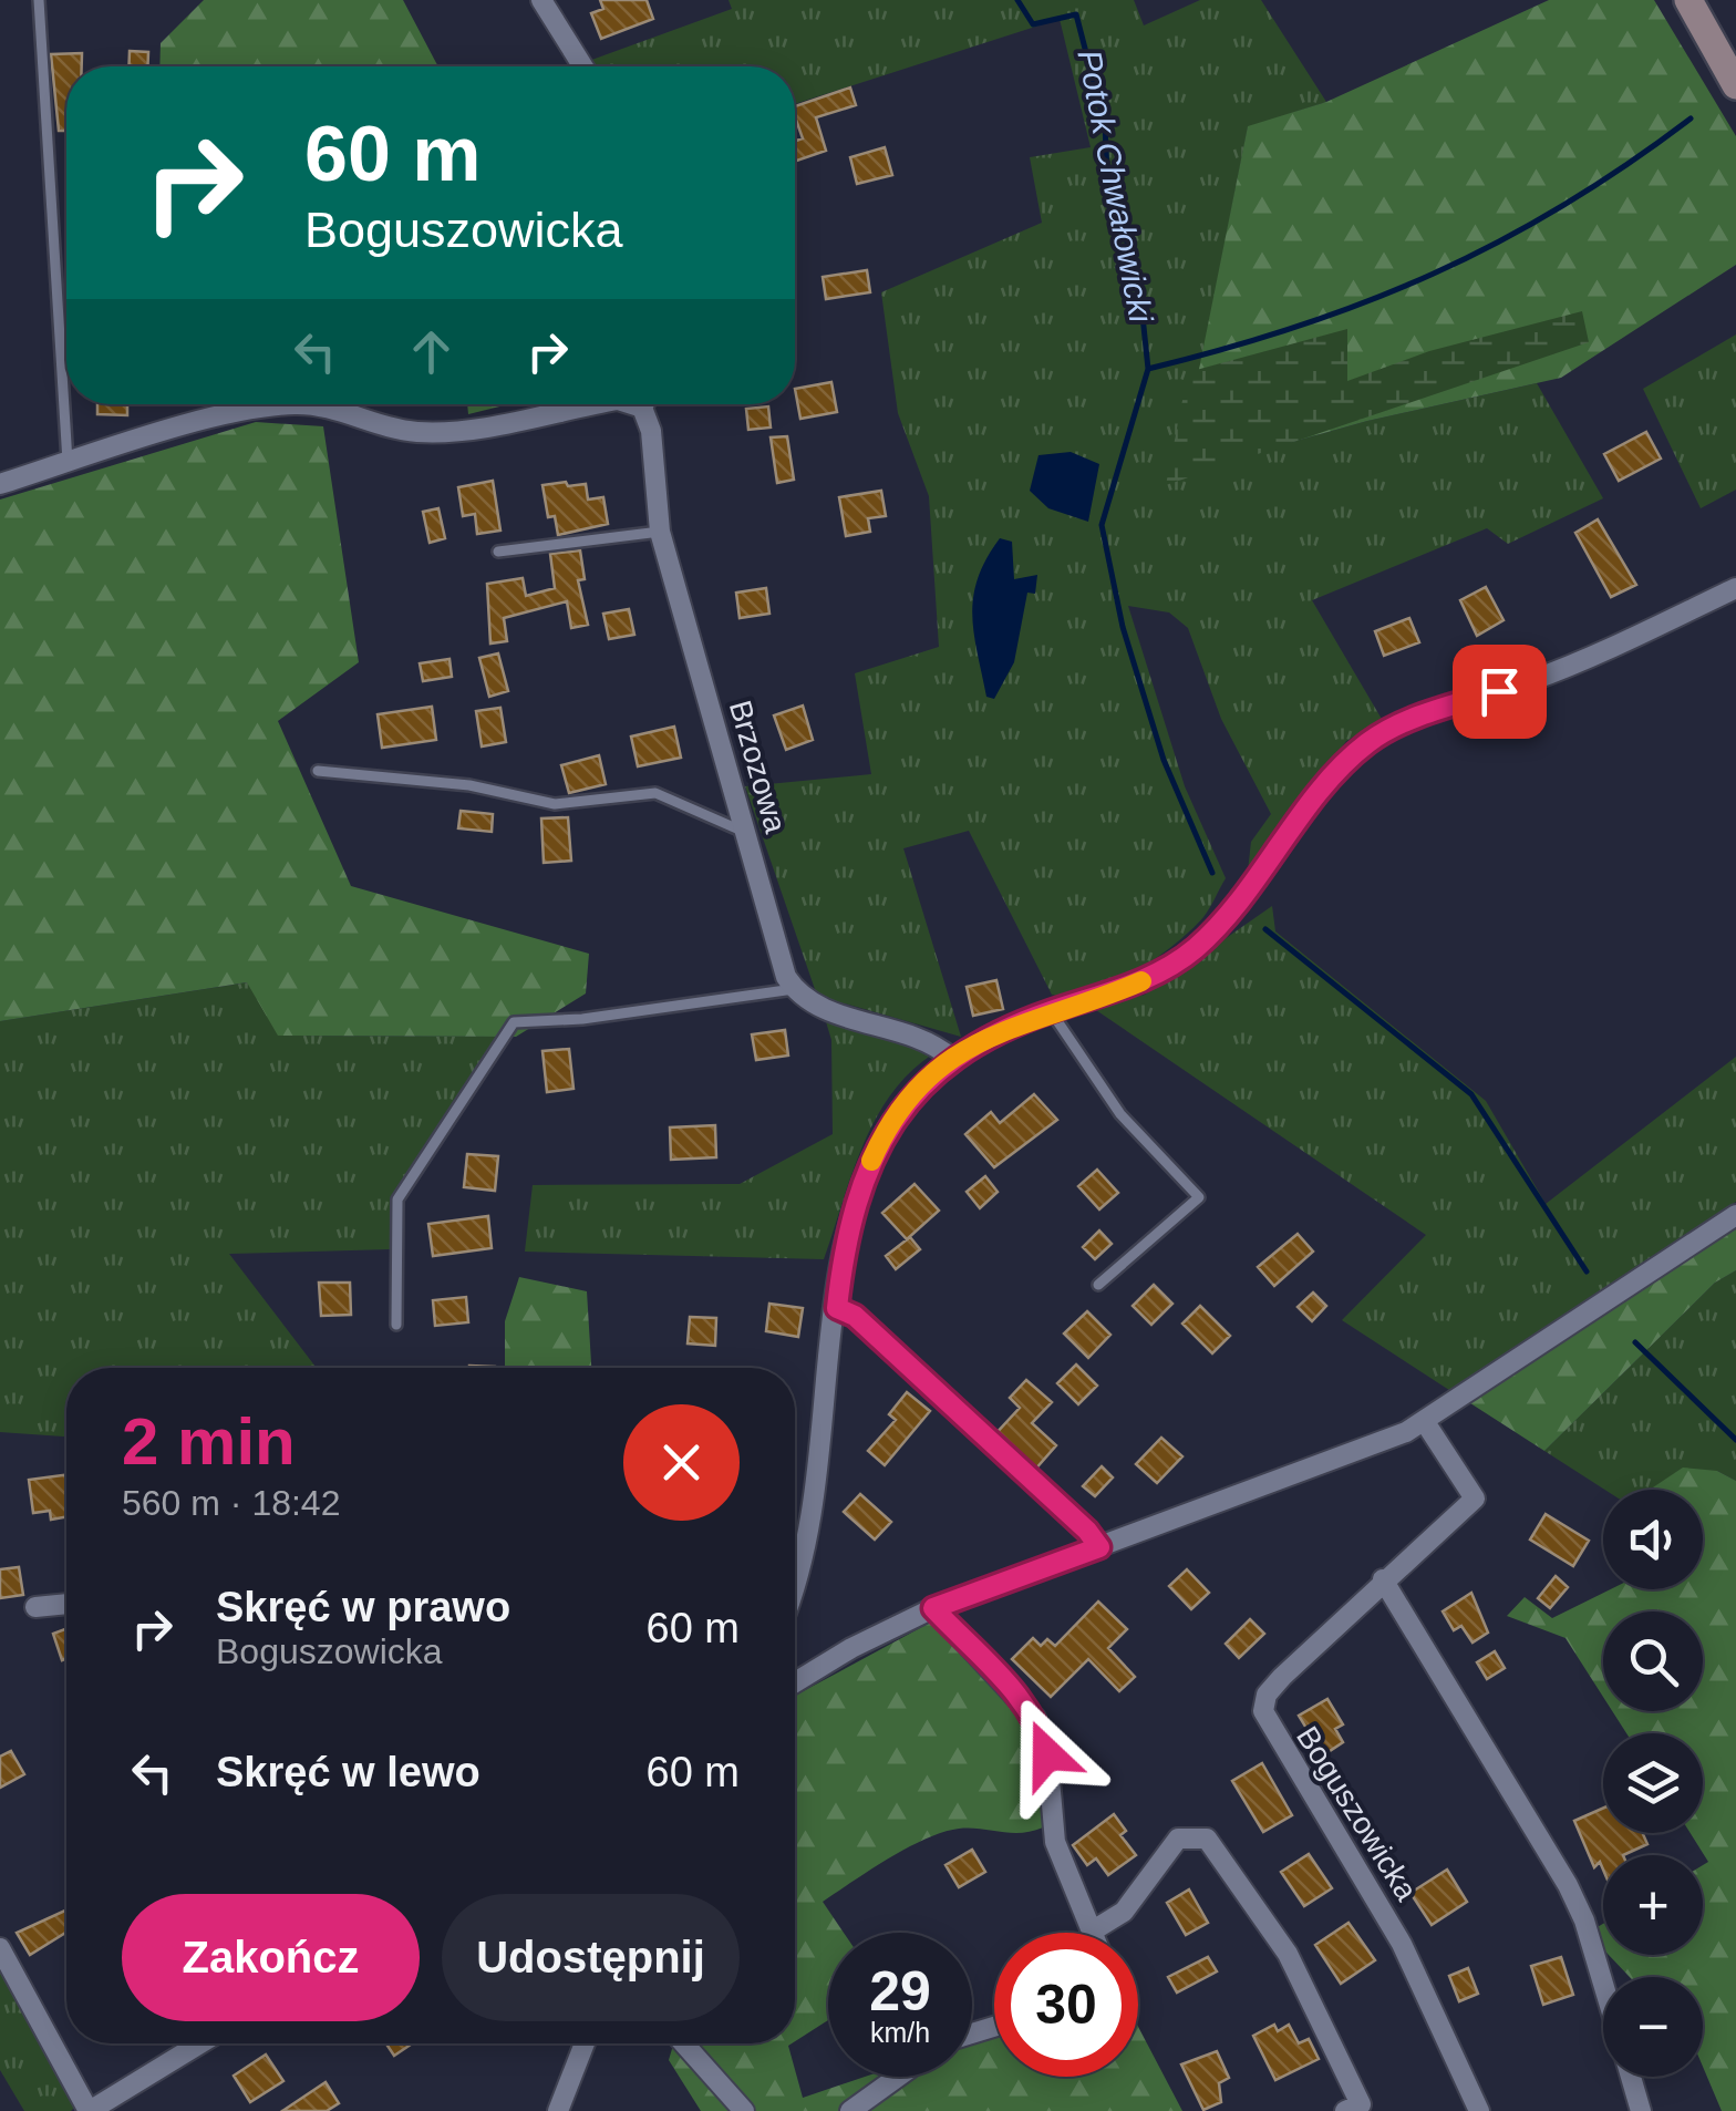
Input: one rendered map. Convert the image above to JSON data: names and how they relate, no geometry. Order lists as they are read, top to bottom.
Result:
{
  "streets": {
    "street": ["Brzozowa", "Boguszowicka"]
  },
  "water": ["Potok Chwałowicki"],
  "page": {
    "turn": ["60 m", "Boguszowicka"],
    "heading": ["2 min", "560 m · 18:42"],
    "map_buttons": ["+", "−"],
    "list": [
      {
        "name": "Skręć w prawo",
        "note": "Boguszowicka",
        "value": "60 m"
      },
      {
        "name": "Skręć w lewo",
        "value": "60 m"
      }
    ],
    "buttons": ["Zakończ", "Udostępnij"],
    "speed": "29 km/h",
    "limit": "30"
  }
}
